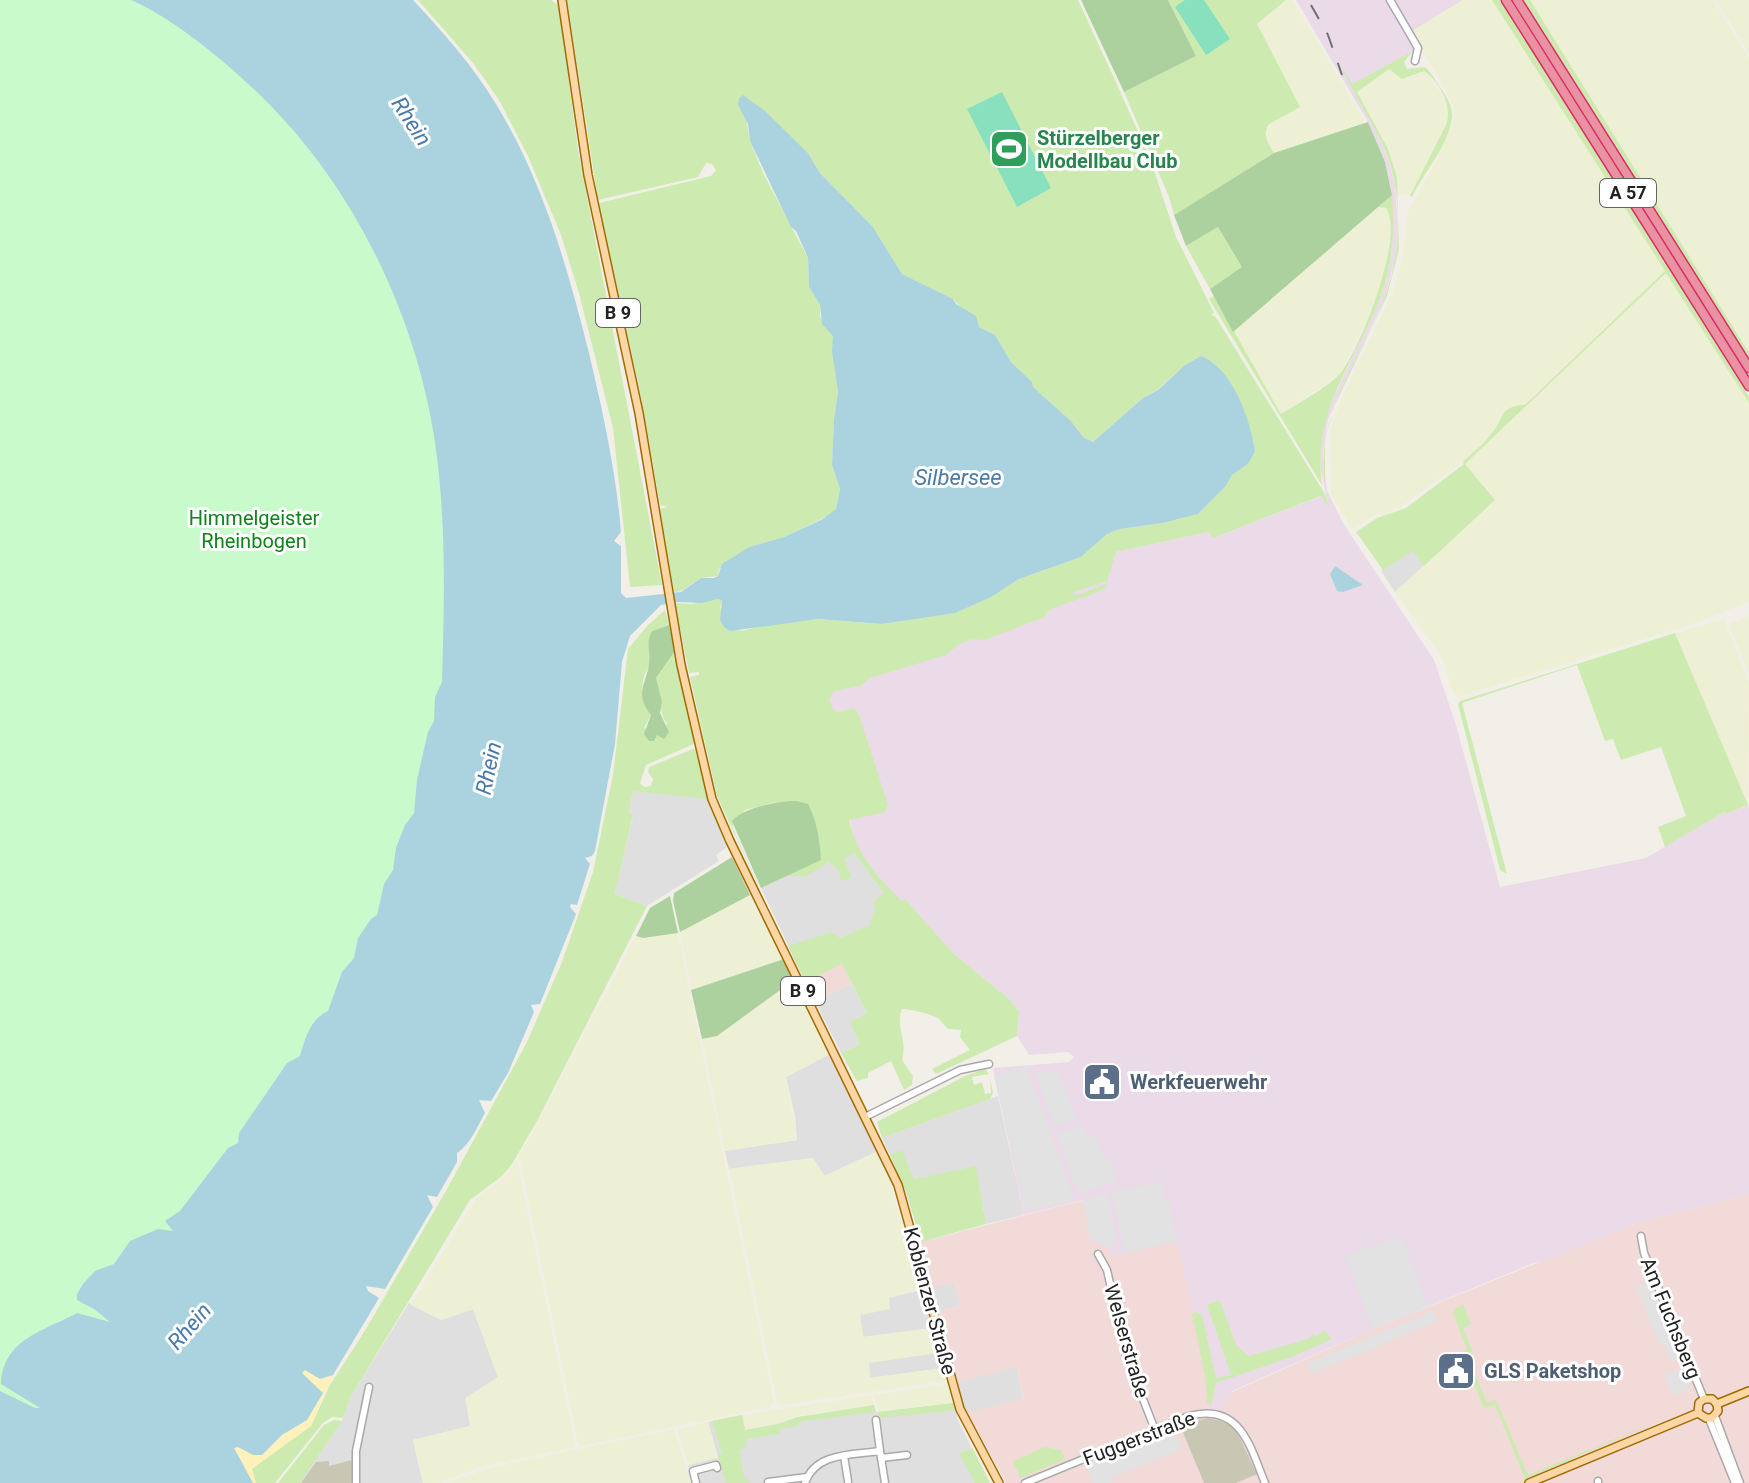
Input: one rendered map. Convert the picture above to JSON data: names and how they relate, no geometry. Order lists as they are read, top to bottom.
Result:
{
  "streets": {
    "highway": ["A 57"],
    "main road": ["B 9", "Koblenzer Straße"],
    "street": ["Am Fuchsberg", "Welserstraße", "Fuggerstraße"]
  },
  "crossings": [
    ["Welserstraße", "Fuggerstraße"]
  ],
  "water": ["Rhein", "Silbersee"],
  "parks": ["Himmelgeister Rheinbogen"],
  "places": {
    "sports": ["Stürzelberger Modellbau Club"],
    "public building": ["Werkfeuerwehr", "GLS Paketshop"]
  }
}
